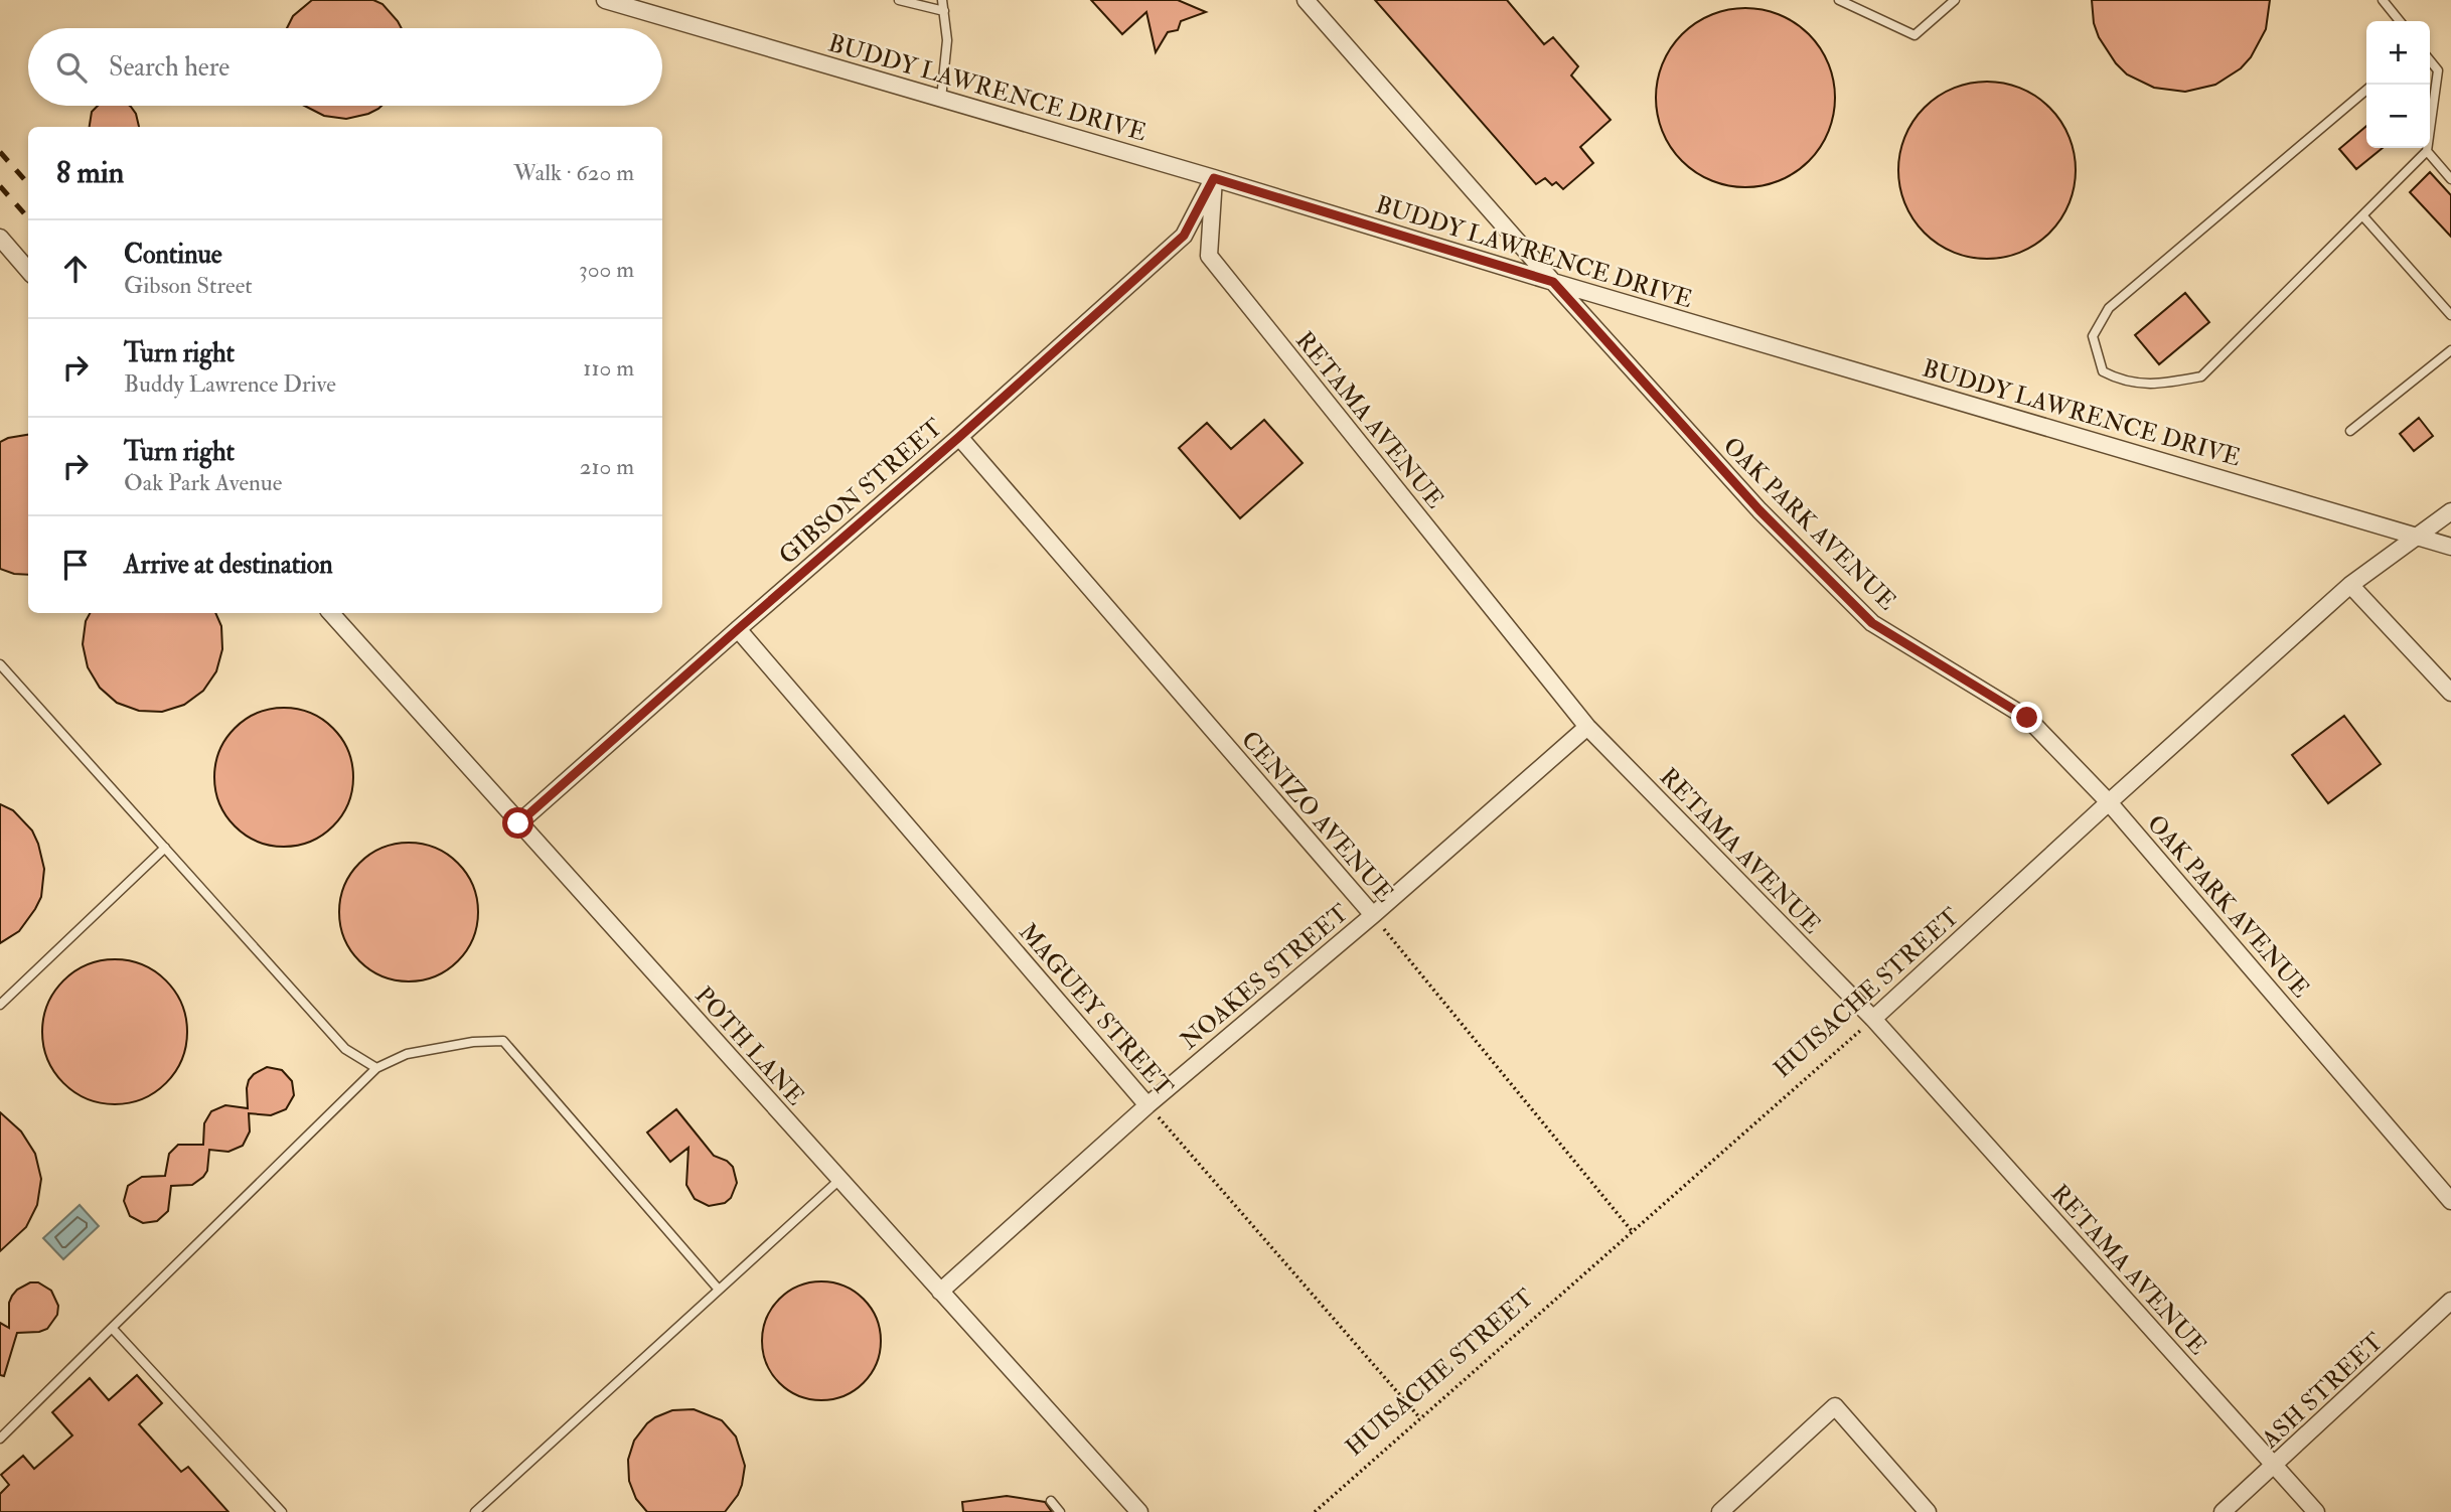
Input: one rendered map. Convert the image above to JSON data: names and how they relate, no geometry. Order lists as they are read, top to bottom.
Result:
{
  "streets": {
    "street": [
      "BUDDY LAWRENCE DRIVE",
      "RETAMA AVENUE",
      "GIBSON STREET",
      "OAK PARK AVENUE",
      "CENIZO AVENUE",
      "NOAKES STREET",
      "HUISACHE STREET",
      "MAGUEY STREET",
      "POTH LANE",
      "ASH STREET"
    ]
  },
  "crossings": [
    ["BUDDY LAWRENCE DRIVE", "RETAMA AVENUE"],
    ["BUDDY LAWRENCE DRIVE", "GIBSON STREET"],
    ["BUDDY LAWRENCE DRIVE", "OAK PARK AVENUE"],
    ["BUDDY LAWRENCE DRIVE", "HUISACHE STREET"],
    ["RETAMA AVENUE", "GIBSON STREET"],
    ["RETAMA AVENUE", "NOAKES STREET"],
    ["RETAMA AVENUE", "HUISACHE STREET"],
    ["RETAMA AVENUE", "ASH STREET"],
    ["GIBSON STREET", "CENIZO AVENUE"],
    ["GIBSON STREET", "MAGUEY STREET"],
    ["GIBSON STREET", "POTH LANE"],
    ["OAK PARK AVENUE", "HUISACHE STREET"],
    ["CENIZO AVENUE", "NOAKES STREET"],
    ["CENIZO AVENUE", "HUISACHE STREET"],
    ["NOAKES STREET", "MAGUEY STREET"],
    ["NOAKES STREET", "POTH LANE"],
    ["HUISACHE STREET", "MAGUEY STREET"]
  ],
  "page": {
    "map_buttons": ["+", "−"],
    "search": "Search here",
    "heading": ["8 min", "Walk · 620 m"],
    "list": [
      ["Continue", "Gibson Street", "300 m"],
      ["Turn right", "Buddy Lawrence Drive", "110 m"],
      ["Turn right", "Oak Park Avenue", "210 m"],
      "Arrive at destination"
    ]
  }
}
